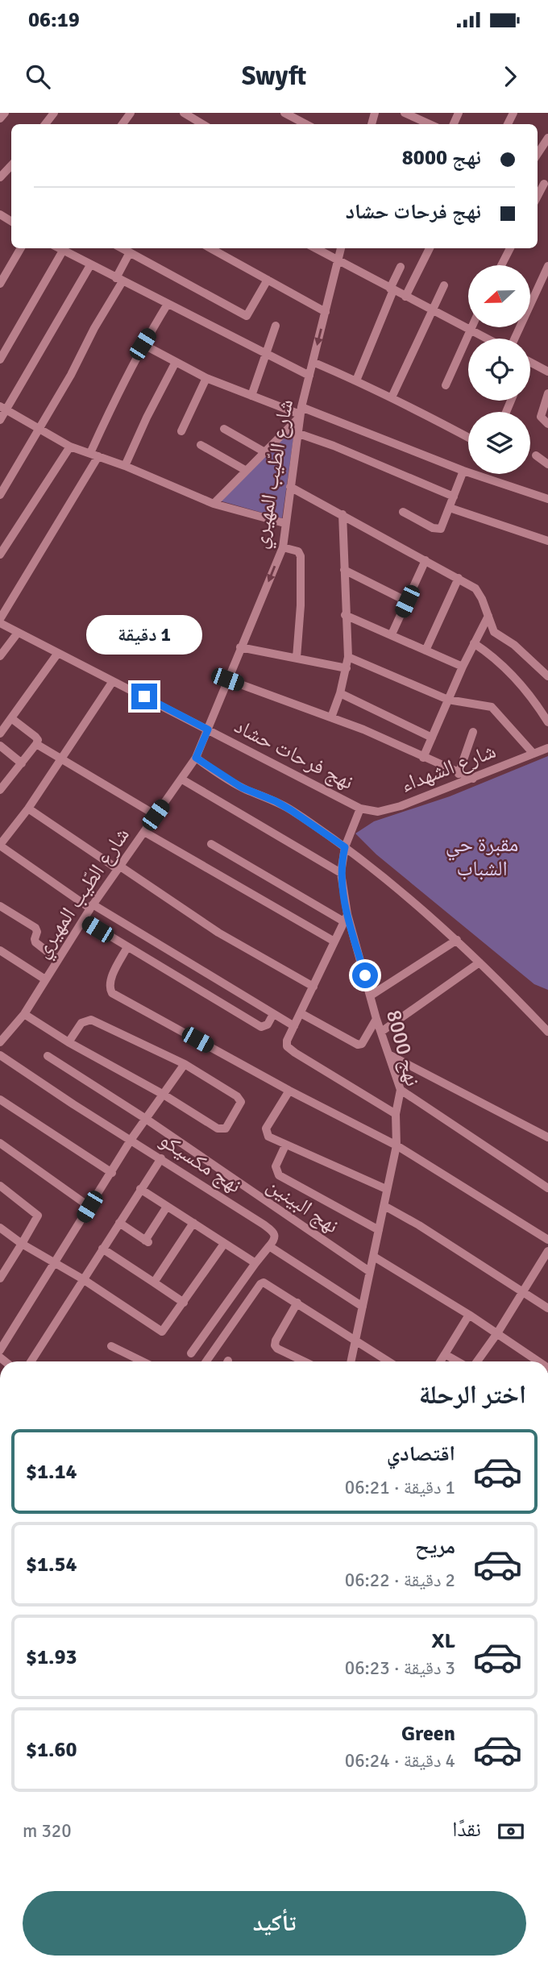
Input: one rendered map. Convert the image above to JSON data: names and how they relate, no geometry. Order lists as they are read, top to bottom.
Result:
{
  "streets": {
    "street": [
      "شارع الطّيب المهيري",
      "نهج فرحات حشاد",
      "شارع الشهداء",
      "نهج 8000",
      "نهج مكسيكو",
      "نهج البينين"
    ]
  },
  "crossings": [
    ["شارع الطّيب المهيري", "نهج فرحات حشاد"],
    ["نهج فرحات حشاد", "شارع الشهداء"],
    ["نهج فرحات حشاد", "نهج 8000"],
    ["شارع الشهداء", "نهج 8000"],
    ["نهج 8000", "نهج البينين"]
  ],
  "parks": ["مقبرة حي الشباب"],
  "north": "left",
  "page": {
    "status": "06:19",
    "header": "Swyft",
    "banner": ["نهج 8000", "نهج فرحات حشاد"],
    "bubble": "1 دقيقة",
    "heading": "اختر الرحلة",
    "list": [
      {
        "name": "اقتصادي",
        "note": "1 دقيقة · 06:21",
        "value": "$1.14"
      },
      {
        "name": "مريح",
        "note": "2 دقيقة · 06:22",
        "value": "$1.54"
      },
      {
        "name": "XL",
        "note": "3 دقيقة · 06:23",
        "value": "$1.93"
      },
      {
        "name": "Green",
        "note": "4 دقيقة · 06:24",
        "value": "$1.60"
      }
    ],
    "pay": ["نقدًا", "320 m"],
    "buttons": "تأكيد"
  }
}
